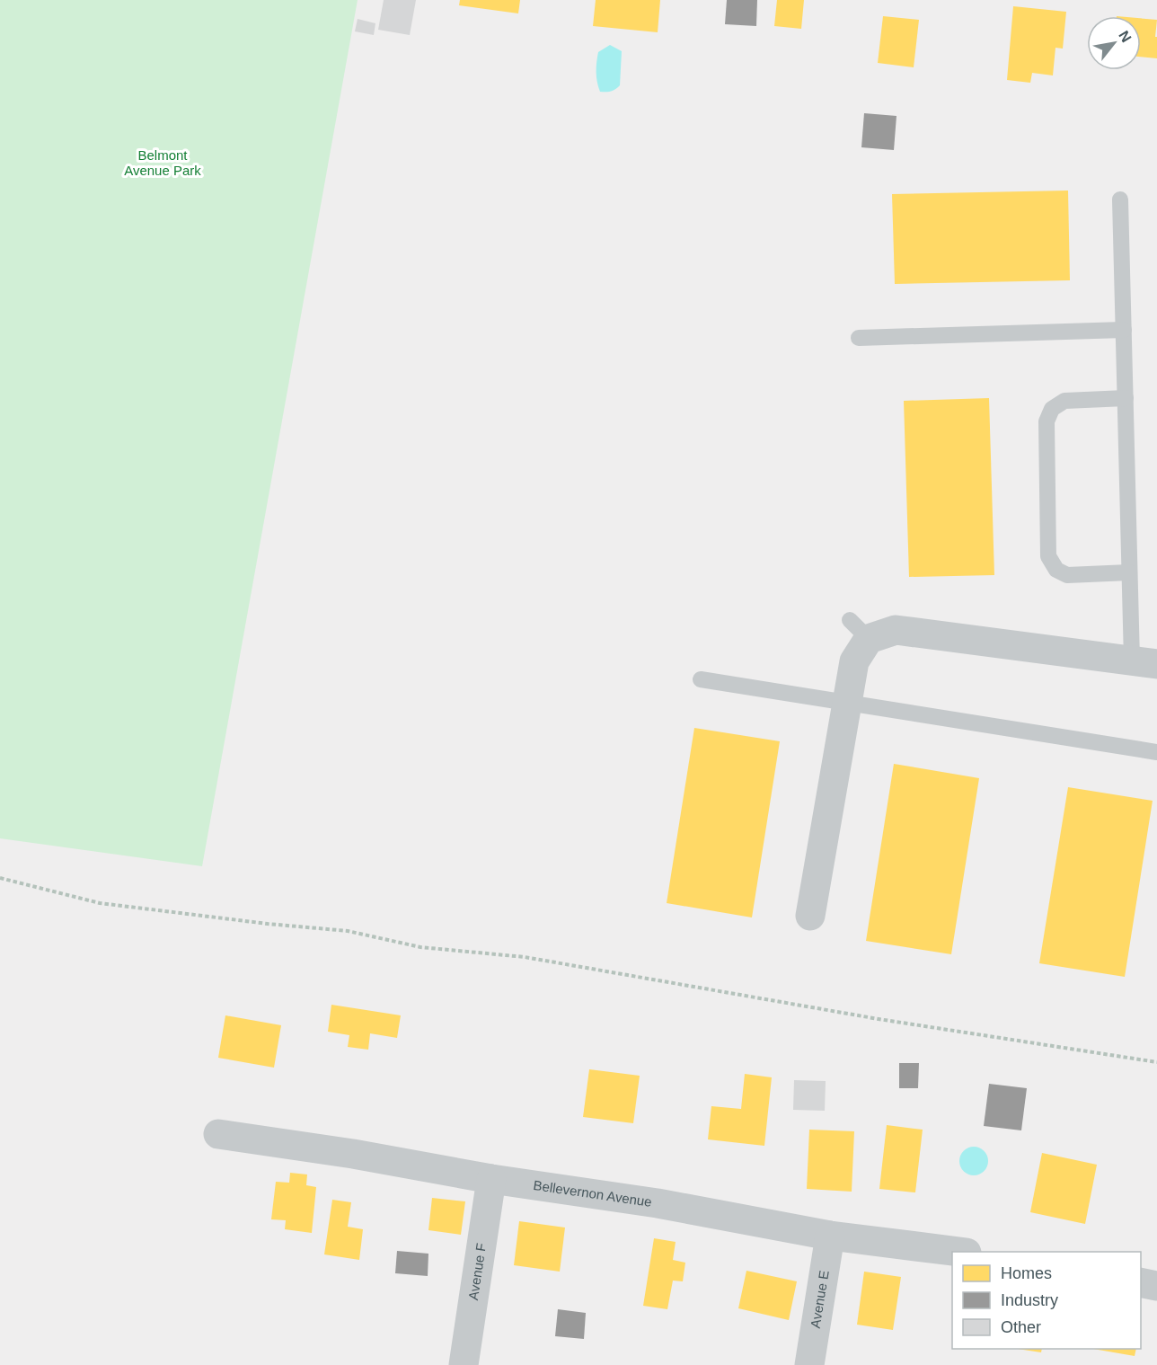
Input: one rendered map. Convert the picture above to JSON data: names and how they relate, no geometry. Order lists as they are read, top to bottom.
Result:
{
  "streets": {
    "street": ["Bellevernon Avenue", "Avenue F", "Avenue E"]
  },
  "crossings": [
    ["Bellevernon Avenue", "Avenue F"],
    ["Bellevernon Avenue", "Avenue E"]
  ],
  "parks": ["Belmont Avenue Park"],
  "legend": ["Homes", "Industry", "Other"],
  "north": "top right"
}
